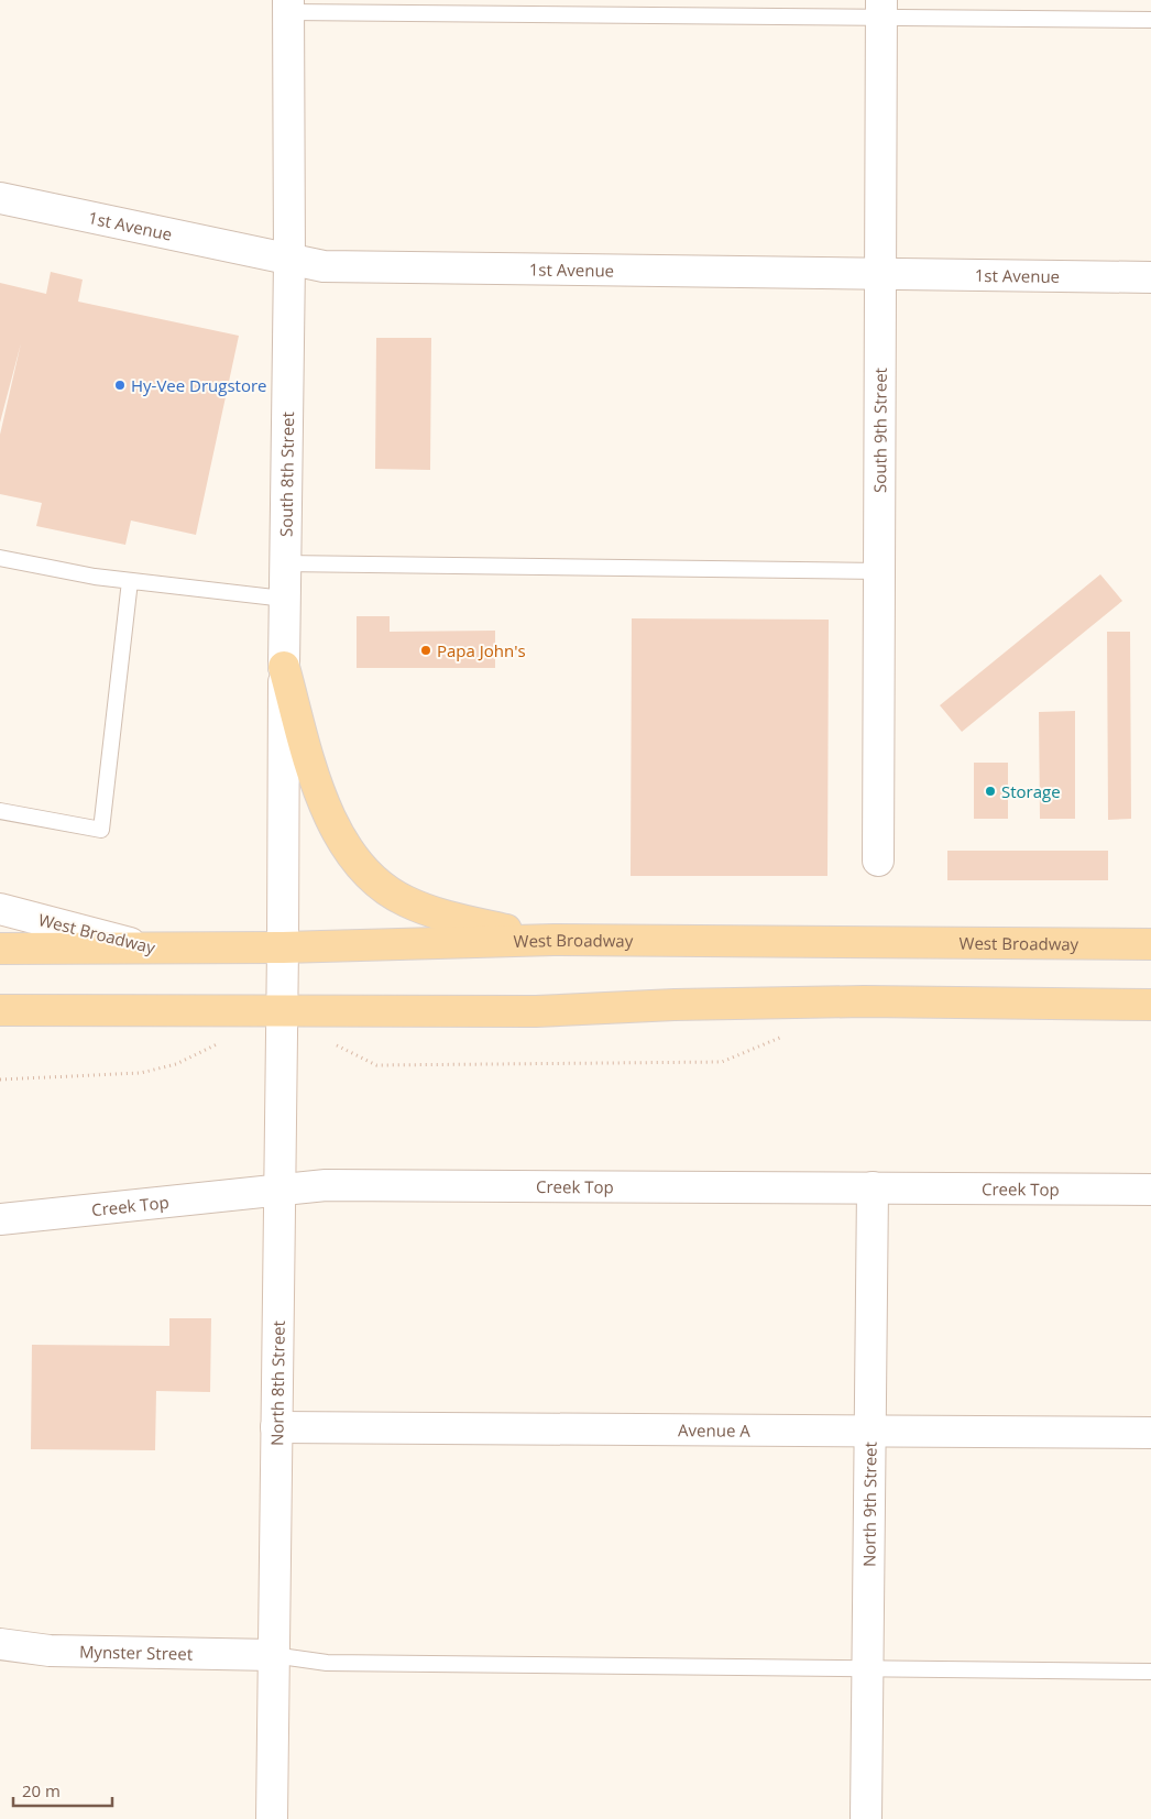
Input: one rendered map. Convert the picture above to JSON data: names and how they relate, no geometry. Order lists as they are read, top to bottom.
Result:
{
  "streets": {
    "main road": ["West Broadway"],
    "street": [
      "1st Avenue",
      "South 9th Street",
      "South 8th Street",
      "Creek Top",
      "North 8th Street",
      "Avenue A",
      "North 9th Street",
      "Mynster Street"
    ]
  },
  "crossings": [
    ["1st Avenue", "South 9th Street"],
    ["1st Avenue", "South 8th Street"],
    ["South 8th Street", "West Broadway"],
    ["South 8th Street", "North 8th Street"],
    ["West Broadway", "North 8th Street"],
    ["Creek Top", "North 8th Street"],
    ["Creek Top", "North 9th Street"],
    ["North 8th Street", "Avenue A"],
    ["North 8th Street", "Mynster Street"],
    ["Avenue A", "North 9th Street"]
  ],
  "places": ["Hy-Vee Drugstore", "Papa John's", "Storage"],
  "scale_bar": "20 m"
}
